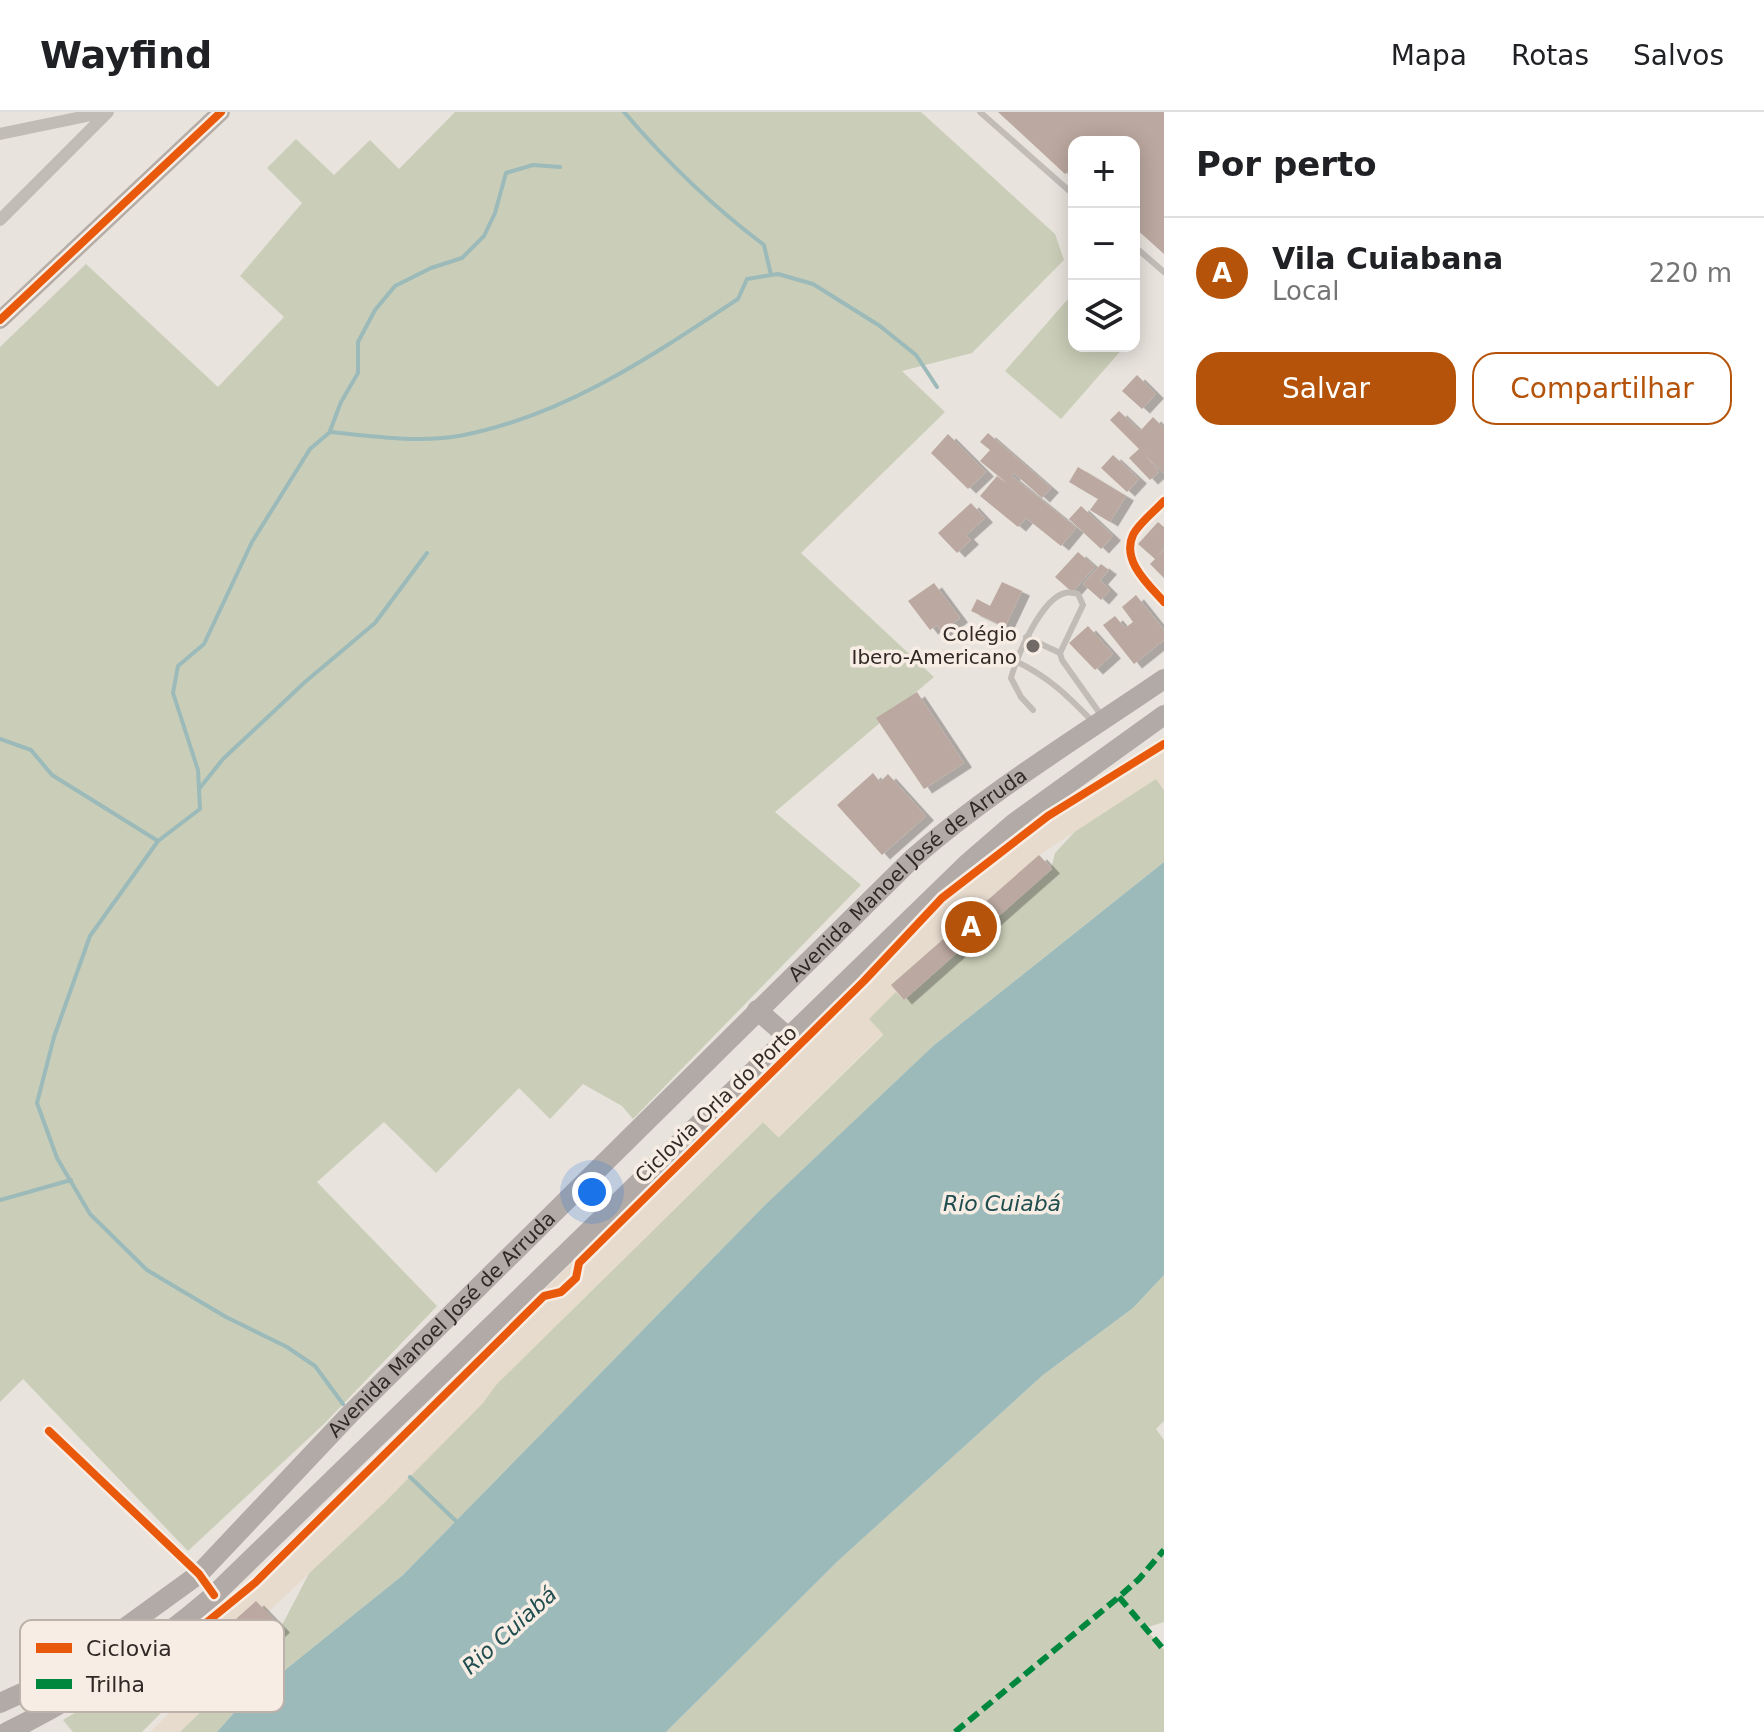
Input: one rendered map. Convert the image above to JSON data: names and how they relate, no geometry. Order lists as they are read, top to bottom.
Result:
{
  "streets": {
    "main road": ["Avenida Manoel José de Arruda"],
    "cycle path": ["Ciclovia Orla do Porto"]
  },
  "water": ["Rio Cuiabá"],
  "places": ["Colégio Ibero-Americano"],
  "legend": ["Ciclovia", "Trilha"],
  "page": {
    "header": "Wayfind",
    "nav": ["Mapa", "Rotas", "Salvos"],
    "heading": "Por perto",
    "map_buttons": ["+", "−"],
    "list": [
      {
        "mark": "A",
        "name": "Vila Cuiabana",
        "note": "Local",
        "value": "220 m"
      }
    ],
    "buttons": ["Salvar", "Compartilhar"],
    "pins": "A"
  }
}
